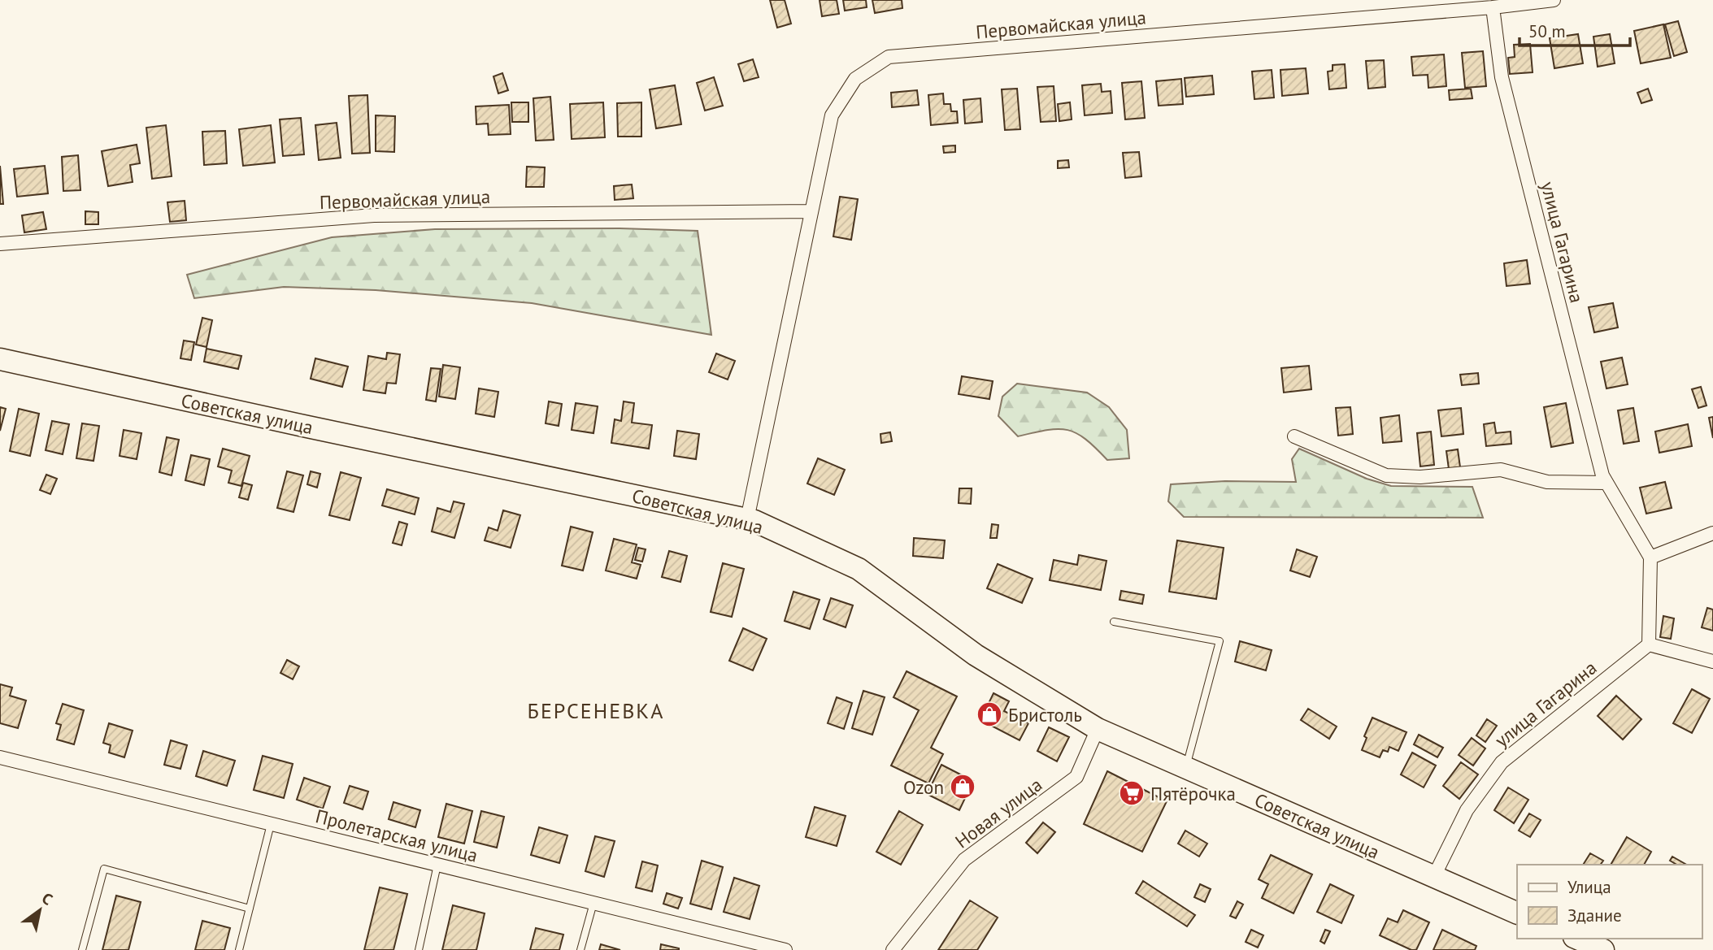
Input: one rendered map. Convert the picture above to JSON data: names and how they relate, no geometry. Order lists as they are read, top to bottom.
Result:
{
  "streets": {
    "main road": ["Советская улица"],
    "street": [
      "Первомайская улица",
      "улица Гагарина",
      "Новая улица",
      "Пролетарская улица"
    ]
  },
  "crossings": [
    ["Первомайская улица", "улица Гагарина"],
    ["Первомайская улица", "Советская улица"],
    ["улица Гагарина", "Советская улица"],
    ["Советская улица", "Новая улица"]
  ],
  "districts": ["БЕРСЕНЕВКА"],
  "places": {
    "shop": ["Бристоль", "Ozon"],
    "supermarket": ["Пятёрочка"]
  },
  "legend": ["Улица", "Здание"],
  "scale_bar": "50 m",
  "north": "top right"
}
